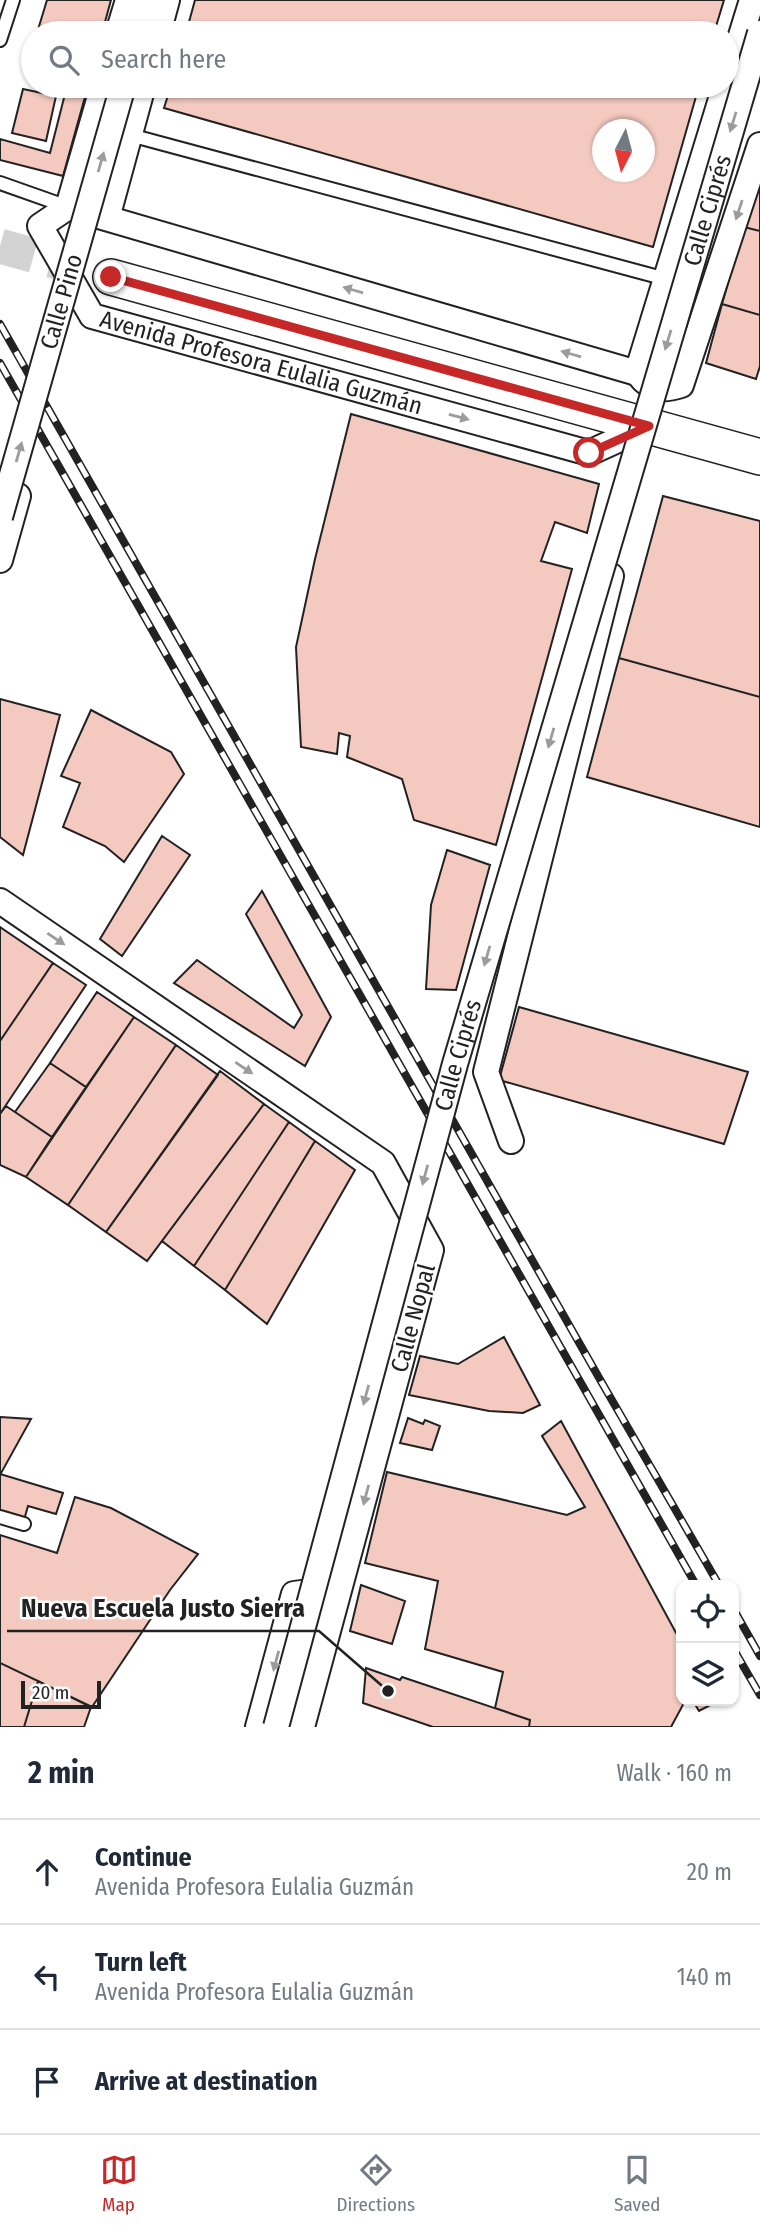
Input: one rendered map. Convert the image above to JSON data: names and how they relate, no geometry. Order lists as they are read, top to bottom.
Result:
{
  "streets": {
    "main road": ["Avenida Profesora Eulalia Guzmán"],
    "street": ["Calle Ciprés", "Calle Pino", "Calle Nopal"]
  },
  "one_way": ["Calle Nopal"],
  "places": ["Nueva Escuela Justo Sierra"],
  "scale_bar": "20 m",
  "north": "bottom",
  "page": {
    "search": "Search here",
    "scale": "20 m",
    "heading": ["2 min", "Walk · 160 m"],
    "list": [
      ["Continue", "Avenida Profesora Eulalia Guzmán", "20 m"],
      ["Turn left", "Avenida Profesora Eulalia Guzmán", "140 m"],
      "Arrive at destination"
    ],
    "nav": ["Map", "Directions", "Saved"]
  }
}
